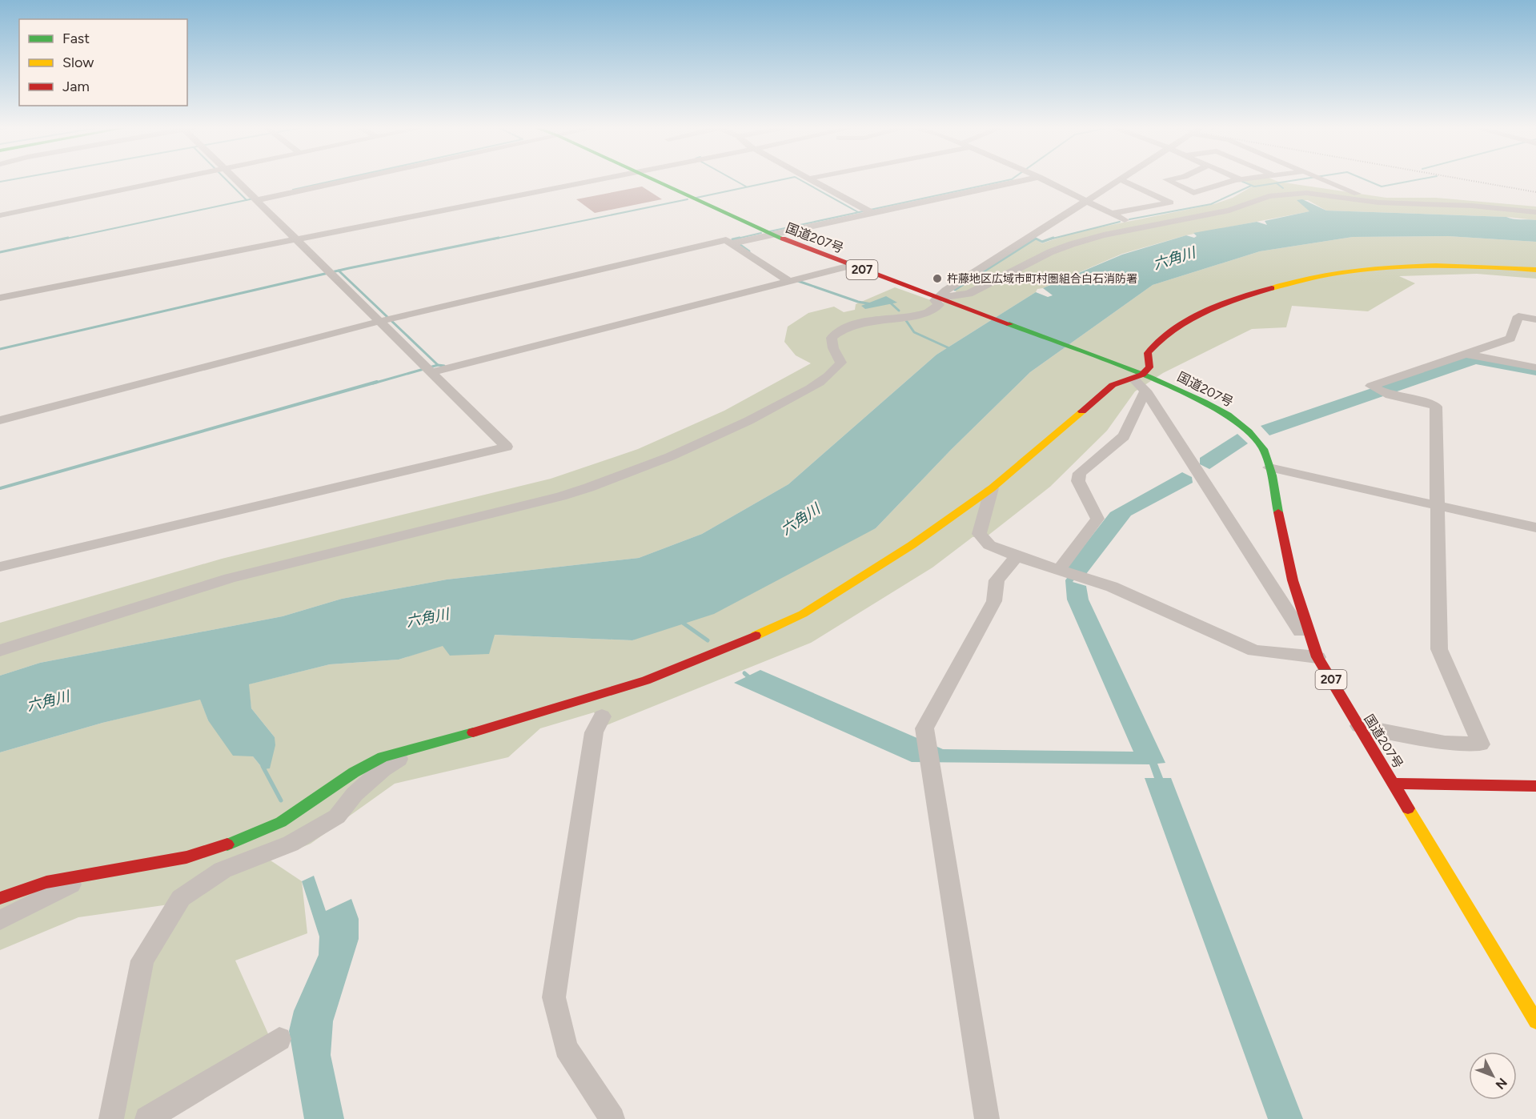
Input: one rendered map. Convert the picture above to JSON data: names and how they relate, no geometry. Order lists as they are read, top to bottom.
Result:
{
  "streets": {
    "main road": ["国道207号", "207"]
  },
  "water": ["六角川"],
  "places": ["杵藤地区広域市町村圏組合白石消防署"],
  "legend": ["Fast", "Slow", "Jam"],
  "north": "bottom right"
}
